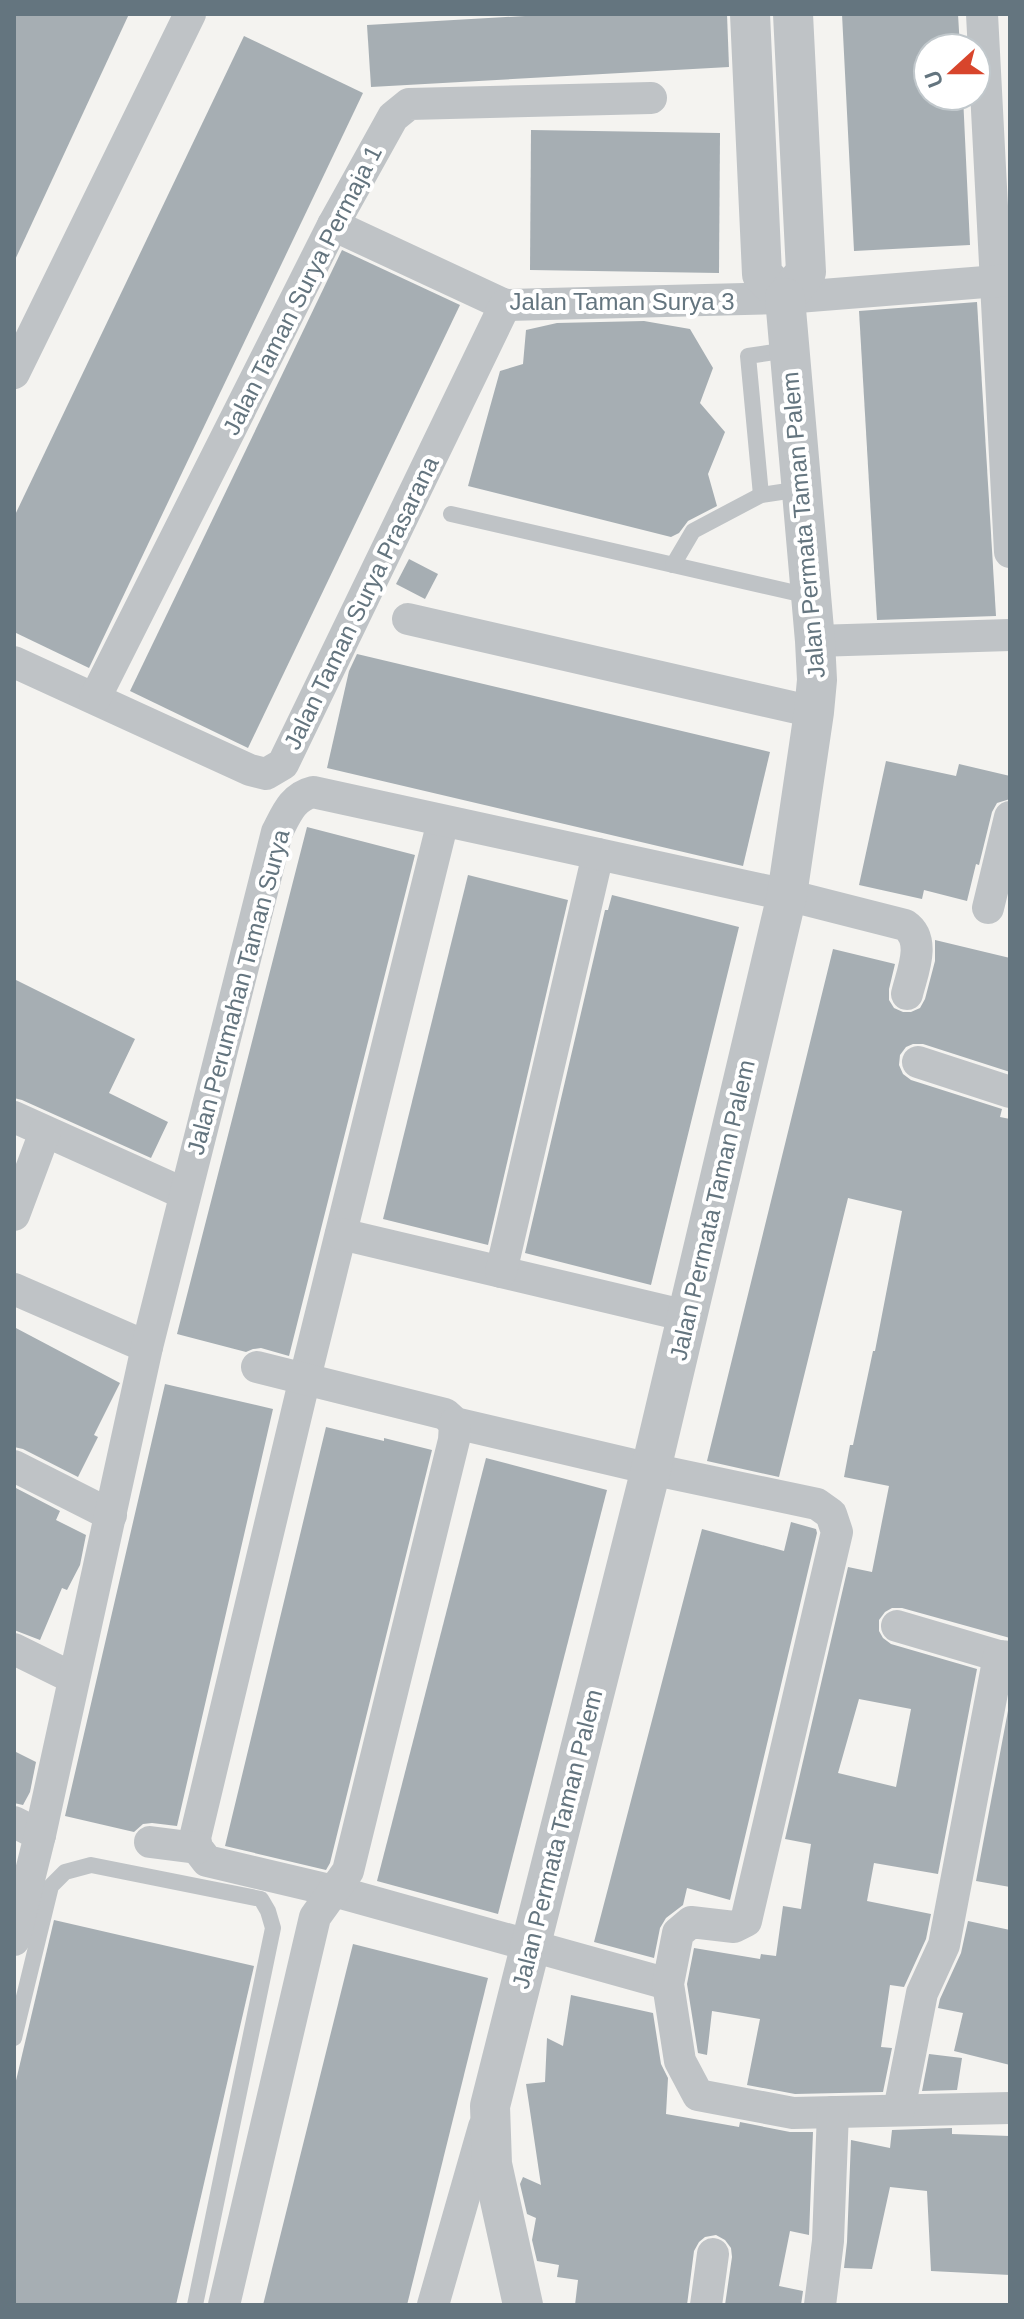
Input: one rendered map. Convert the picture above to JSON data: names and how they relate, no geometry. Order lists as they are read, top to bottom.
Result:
{
  "streets": {
    "street": [
      "Jalan Taman Surya Permaja 1",
      "Jalan Taman Surya 3",
      "Jalan Permata Taman Palem",
      "Jalan Taman Surya Prasarana",
      "Jalan Perumahan Taman Surya"
    ]
  },
  "crossings": [
    ["Jalan Taman Surya Permaja 1", "Jalan Taman Surya 3"],
    ["Jalan Taman Surya Permaja 1", "Jalan Taman Surya Prasarana"],
    ["Jalan Taman Surya 3", "Jalan Permata Taman Palem"],
    ["Jalan Taman Surya 3", "Jalan Taman Surya Prasarana"],
    ["Jalan Permata Taman Palem", "Jalan Perumahan Taman Surya"]
  ],
  "north": "left"
}
